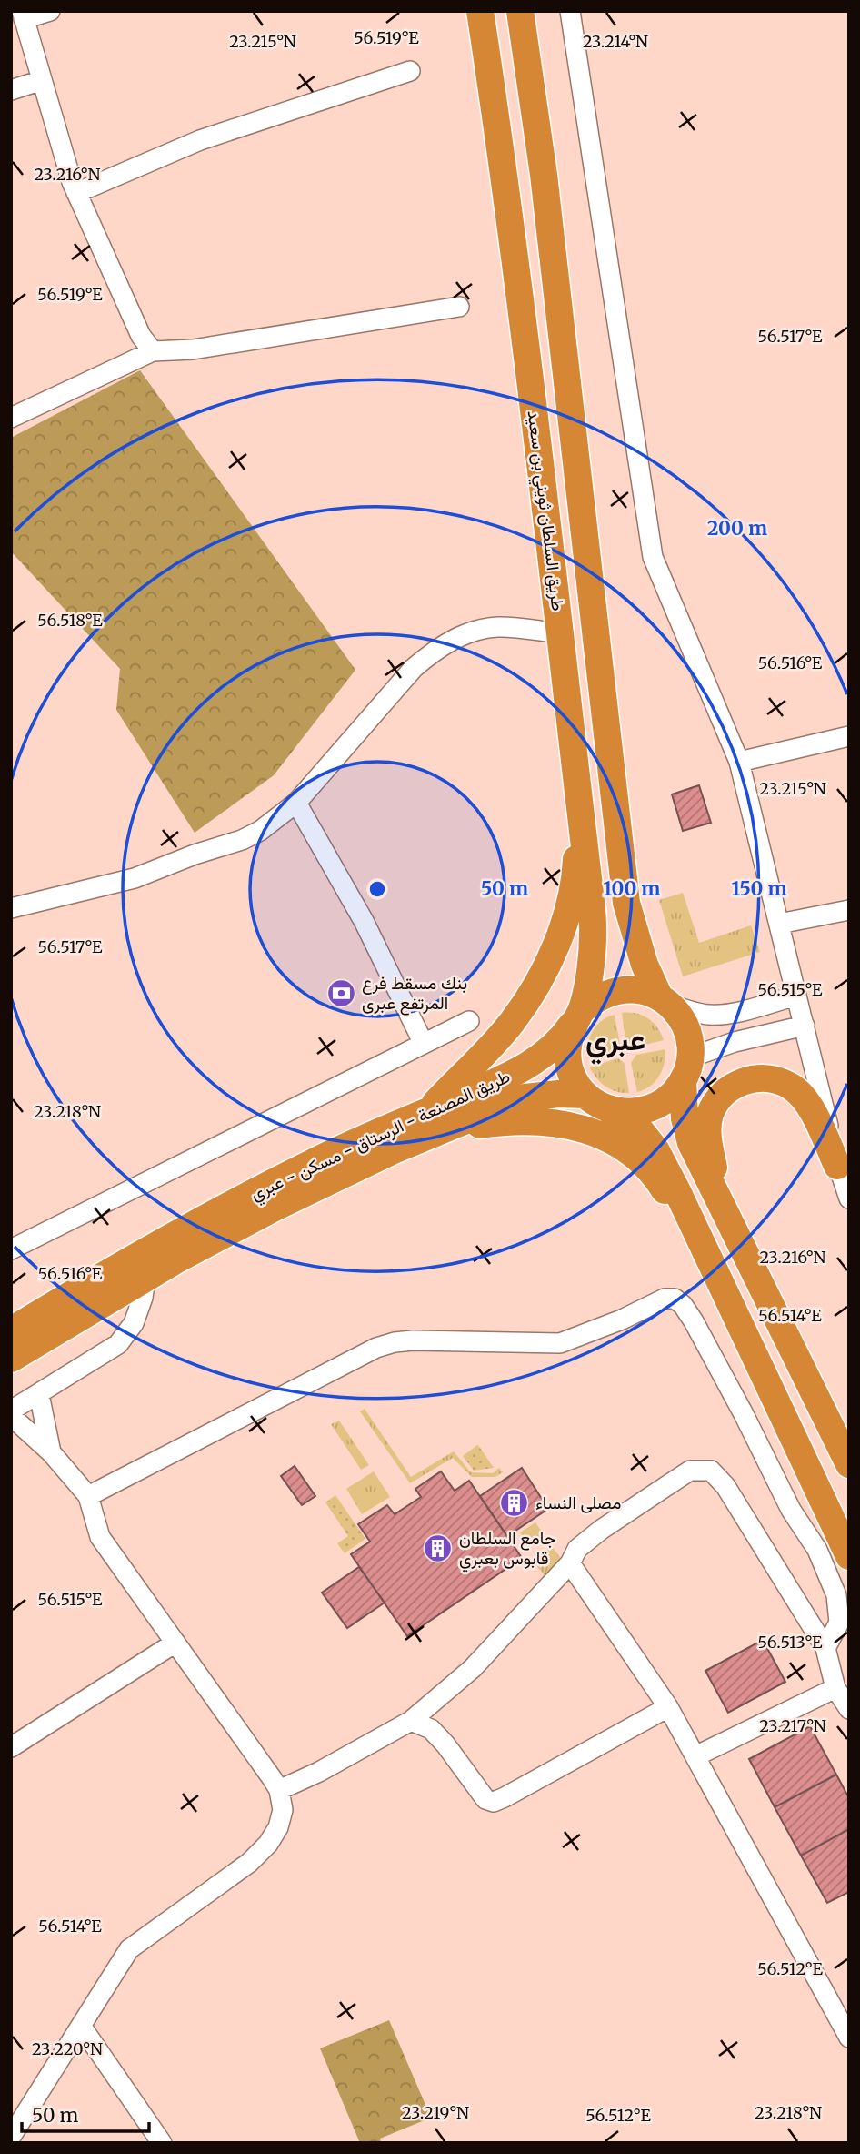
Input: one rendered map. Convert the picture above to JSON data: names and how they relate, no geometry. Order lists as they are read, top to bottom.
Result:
{
  "streets": {
    "highway": ["طريق السلطان ثويني بن سعيد", "طريق المصنعة - الرستاق - مسكن - عبري"]
  },
  "crossings": [
    ["طريق السلطان ثويني بن سعيد", "طريق المصنعة - الرستاق - مسكن - عبري"]
  ],
  "districts": ["عبري"],
  "places": {
    "bank": ["بنك مسقط فرع المرتفع عبرى"],
    "building": ["مصلى النساء", "جامع السلطان قابوس بعبري"]
  },
  "scale_bar": "50 m",
  "coordinates": [
    "56.519°E",
    "23.215°N",
    "23.214°N",
    "23.216°N",
    "56.517°E",
    "56.518°E",
    "56.516°E",
    "56.515°E",
    "23.218°N",
    "56.514°E",
    "56.513°E",
    "23.217°N",
    "56.512°E",
    "23.220°N",
    "23.219°N"
  ],
  "rings": [
    "200 m",
    "50 m",
    "100 m",
    "150 m"
  ]
}
